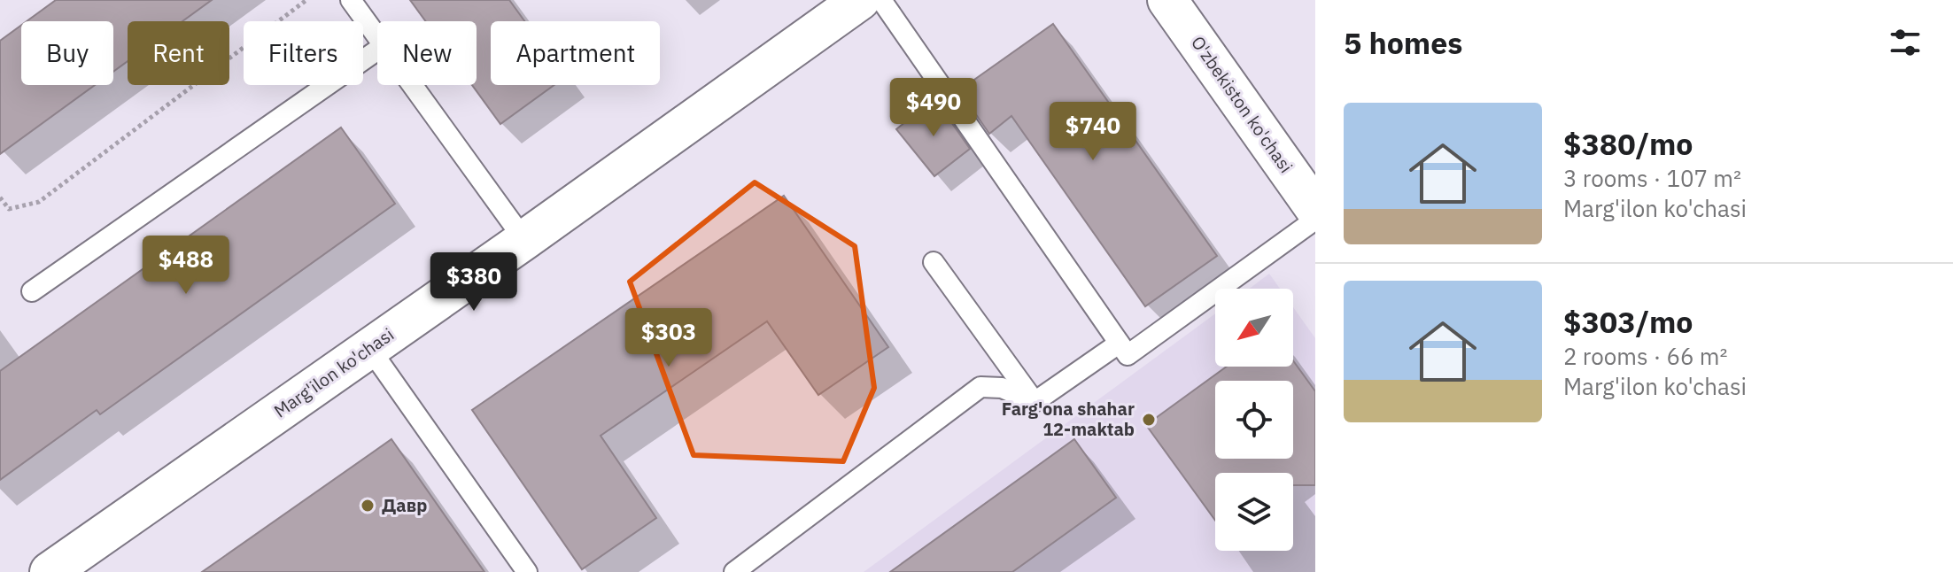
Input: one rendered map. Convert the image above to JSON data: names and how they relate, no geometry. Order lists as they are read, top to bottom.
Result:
{
  "streets": {
    "street": ["O'zbekiston ko'chasi", "Marg'ilon ko'chasi"]
  },
  "places": ["Farg'ona shahar 12-maktab", "Давр"],
  "north": "bottom left",
  "page": {
    "heading": "5 homes",
    "chip": [
      "Buy",
      "Rent",
      "Filters",
      "New",
      "Apartment"
    ],
    "price": [
      "$490",
      "$740",
      "$488",
      "$380",
      "$303"
    ],
    "list": [
      {
        "name": "$380/mo",
        "note": "3 rooms · 107 m² · Marg'ilon ko'chasi"
      },
      {
        "name": "$303/mo",
        "note": "2 rooms · 66 m² · Marg'ilon ko'chasi"
      }
    ]
  }
}
